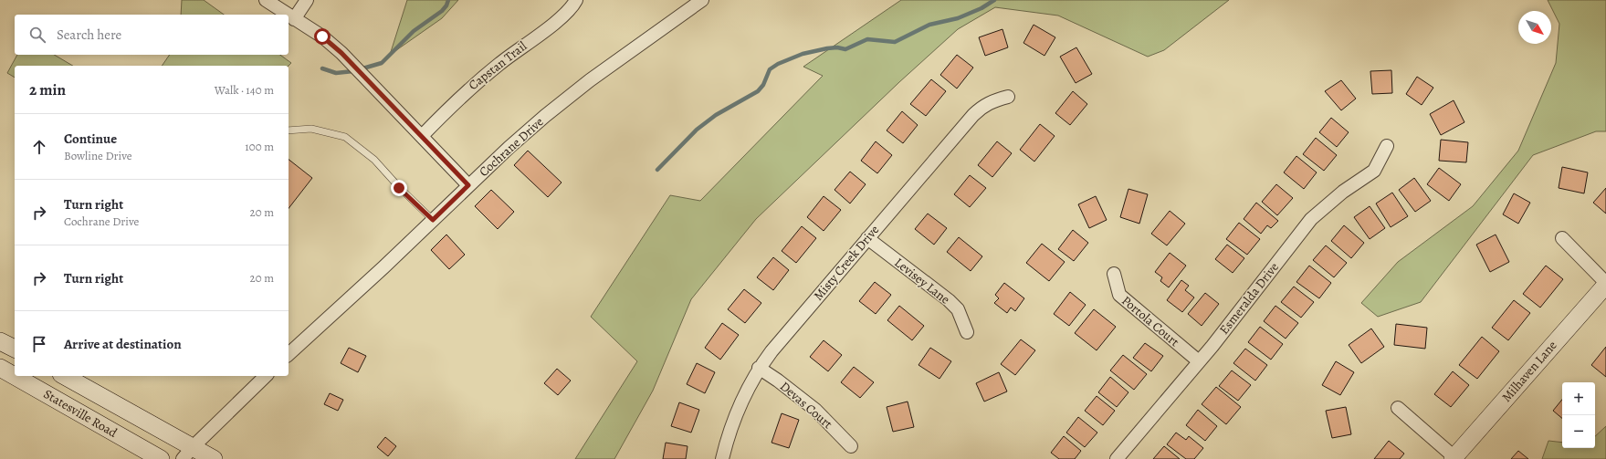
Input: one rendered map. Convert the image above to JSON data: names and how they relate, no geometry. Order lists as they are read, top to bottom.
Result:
{
  "streets": {
    "main road": ["Milhaven Lane", "Statesville Road"],
    "street": [
      "Capstan Trail",
      "Cochrane Drive",
      "Misty Creek Drive",
      "Levisey Lane",
      "Esmeralda Drive",
      "Portola Court",
      "Devas Court"
    ]
  },
  "crossings": [
    ["Misty Creek Drive", "Levisey Lane"],
    ["Misty Creek Drive", "Devas Court"],
    ["Esmeralda Drive", "Portola Court"]
  ],
  "north": "bottom right",
  "page": {
    "search": "Search here",
    "heading": ["2 min", "Walk · 140 m"],
    "list": [
      ["Continue", "Bowline Drive", "100 m"],
      ["Turn right", "Cochrane Drive", "20 m"],
      ["Turn right", "20 m"],
      "Arrive at destination"
    ],
    "map_buttons": ["+", "−"]
  }
}
